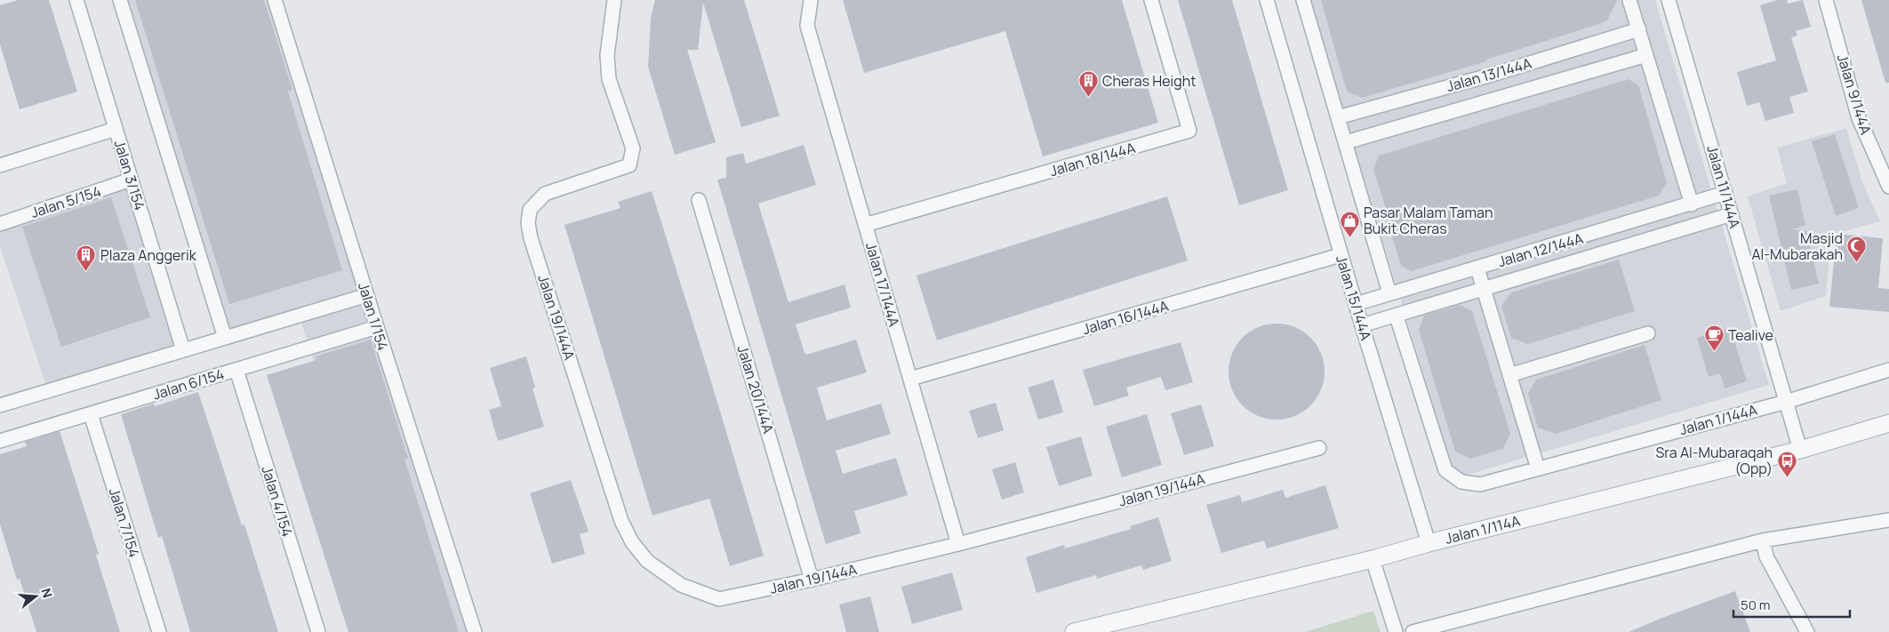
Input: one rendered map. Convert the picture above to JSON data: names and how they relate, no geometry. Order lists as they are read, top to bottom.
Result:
{
  "streets": {
    "street": [
      "Jalan 13/144A",
      "Jalan 9/144A",
      "Jalan 18/144A",
      "Jalan 3/154",
      "Jalan 11/144A",
      "Jalan 5/154",
      "Jalan 12/144A",
      "Jalan 17/144A",
      "Jalan 15/144A",
      "Jalan 1/154",
      "Jalan 19/144A",
      "Jalan 16/144A",
      "Jalan 6/154",
      "Jalan 20/144A",
      "Jalan 1/144A",
      "Jalan 4/154",
      "Jalan 7/154",
      "Jalan 1/114A"
    ]
  },
  "crossings": [
    ["Jalan 18/144A", "Jalan 17/144A"],
    ["Jalan 3/154", "Jalan 5/154"],
    ["Jalan 11/144A", "Jalan 12/144A"],
    ["Jalan 11/144A", "Jalan 1/144A"],
    ["Jalan 11/144A", "Jalan 1/114A"],
    ["Jalan 12/144A", "Jalan 15/144A"],
    ["Jalan 12/144A", "Jalan 1/144A"],
    ["Jalan 17/144A", "Jalan 19/144A"],
    ["Jalan 17/144A", "Jalan 16/144A"],
    ["Jalan 15/144A", "Jalan 16/144A"],
    ["Jalan 15/144A", "Jalan 1/114A"],
    ["Jalan 1/154", "Jalan 6/154"],
    ["Jalan 19/144A", "Jalan 20/144A"],
    ["Jalan 6/154", "Jalan 4/154"],
    ["Jalan 6/154", "Jalan 7/154"]
  ],
  "places": {
    "building": ["Cheras Height", "Plaza Anggerik"],
    "shop": ["Pasar Malam Taman Bukit Cheras"],
    "mosque": ["Masjid Al-Mubarakah"],
    "cafe": ["Tealive"],
    "bus stop": ["Sra Al-Mubaraqah (Opp)"]
  },
  "scale_bar": "50 m",
  "north": "right"
}
